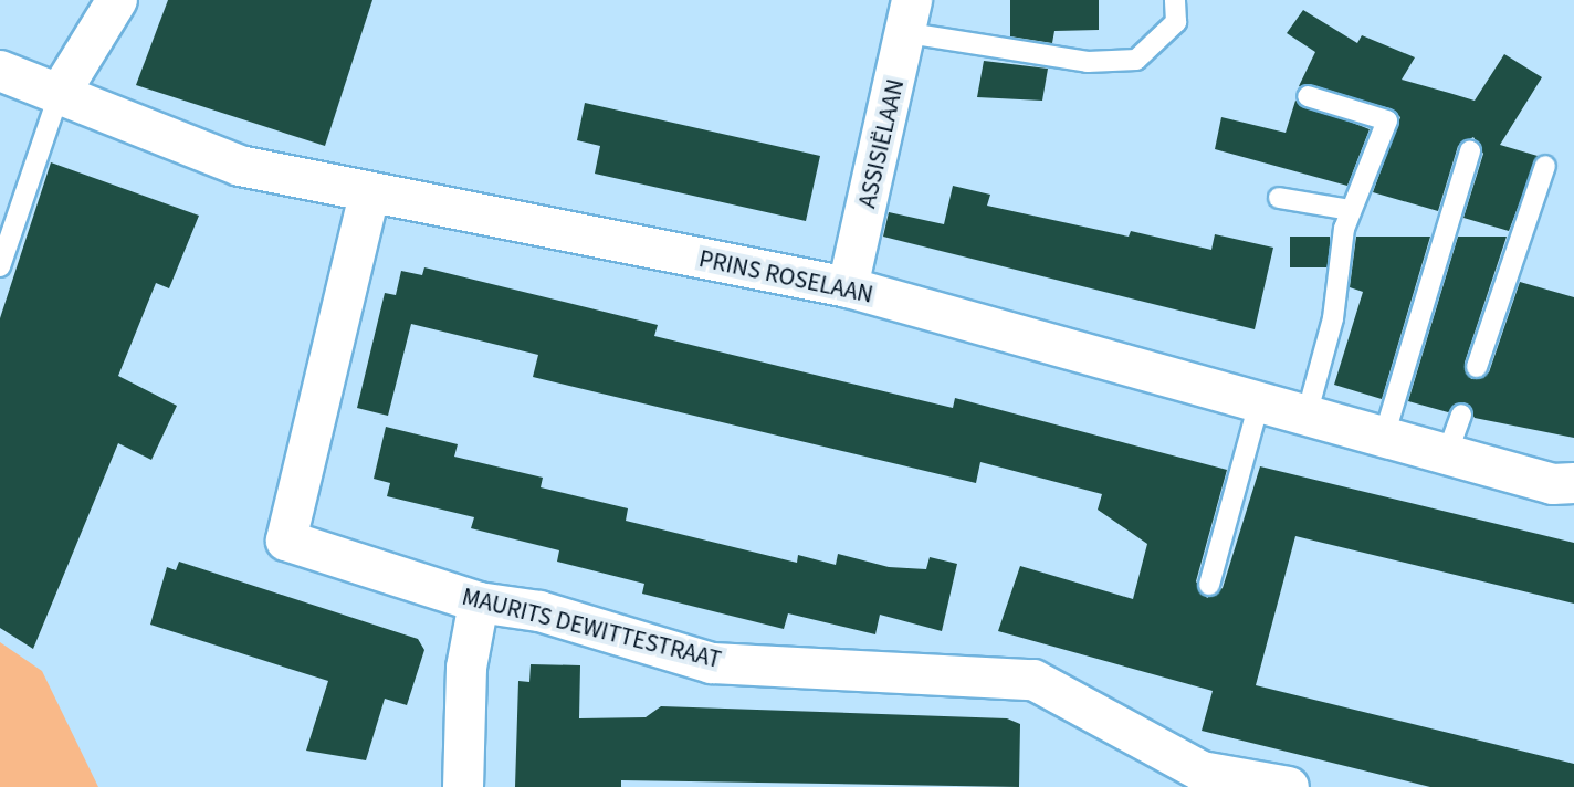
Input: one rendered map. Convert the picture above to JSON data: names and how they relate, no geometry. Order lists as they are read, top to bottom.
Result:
{
  "streets": {
    "street": ["ASSISIËLAAN", "PRINS ROSELAAN", "MAURITS DEWITTESTRAAT"]
  },
  "crossings": [
    ["ASSISIËLAAN", "PRINS ROSELAAN"],
    ["PRINS ROSELAAN", "MAURITS DEWITTESTRAAT"]
  ]
}
